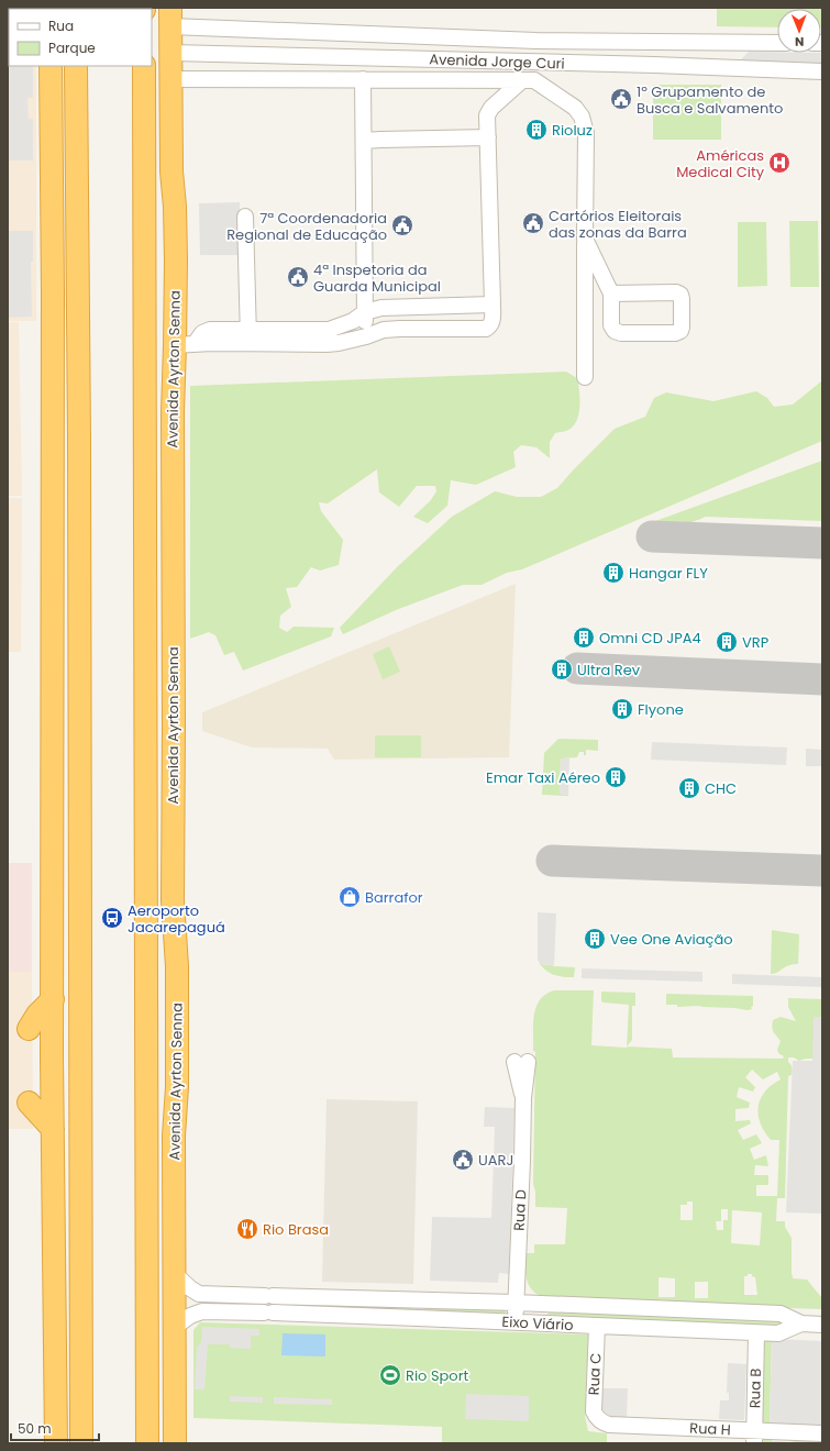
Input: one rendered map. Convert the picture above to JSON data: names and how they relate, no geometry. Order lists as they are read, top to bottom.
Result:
{
  "streets": {
    "highway": ["Avenida Ayrton Senna"],
    "street": [
      "Avenida Jorge Curi",
      "Rua D",
      "Eixo Viário",
      "Rua C",
      "Rua B",
      "Rua H"
    ]
  },
  "crossings": [
    ["Avenida Jorge Curi", "Avenida Ayrton Senna"],
    ["Avenida Ayrton Senna", "Eixo Viário"],
    ["Rua D", "Eixo Viário"],
    ["Eixo Viário", "Rua C"],
    ["Eixo Viário", "Rua B"],
    ["Rua C", "Rua H"],
    ["Rua B", "Rua H"]
  ],
  "places": {
    "public building": [
      "1º Grupamento de Busca e Salvamento",
      "Cartórios Eleitorais das zonas da Barra",
      "7ª Coordenadoria Regional de Educação",
      "4ª Inspetoria da Guarda Municipal",
      "UARJ"
    ],
    "building": [
      "Rioluz",
      "Hangar FLY",
      "Omni CD JPA4",
      "VRP",
      "Ultra Rev",
      "Flyone",
      "Emar Taxi Aéreo",
      "CHC",
      "Vee One Aviação"
    ],
    "hospital": ["Américas Medical City"],
    "shop": ["Barrafor"],
    "bus stop": ["Aeroporto Jacarepaguá"],
    "restaurant": ["Rio Brasa"],
    "sports": ["Rio Sport"]
  },
  "legend": ["Rua", "Parque"],
  "scale_bar": "50 m",
  "north": "bottom"
}
